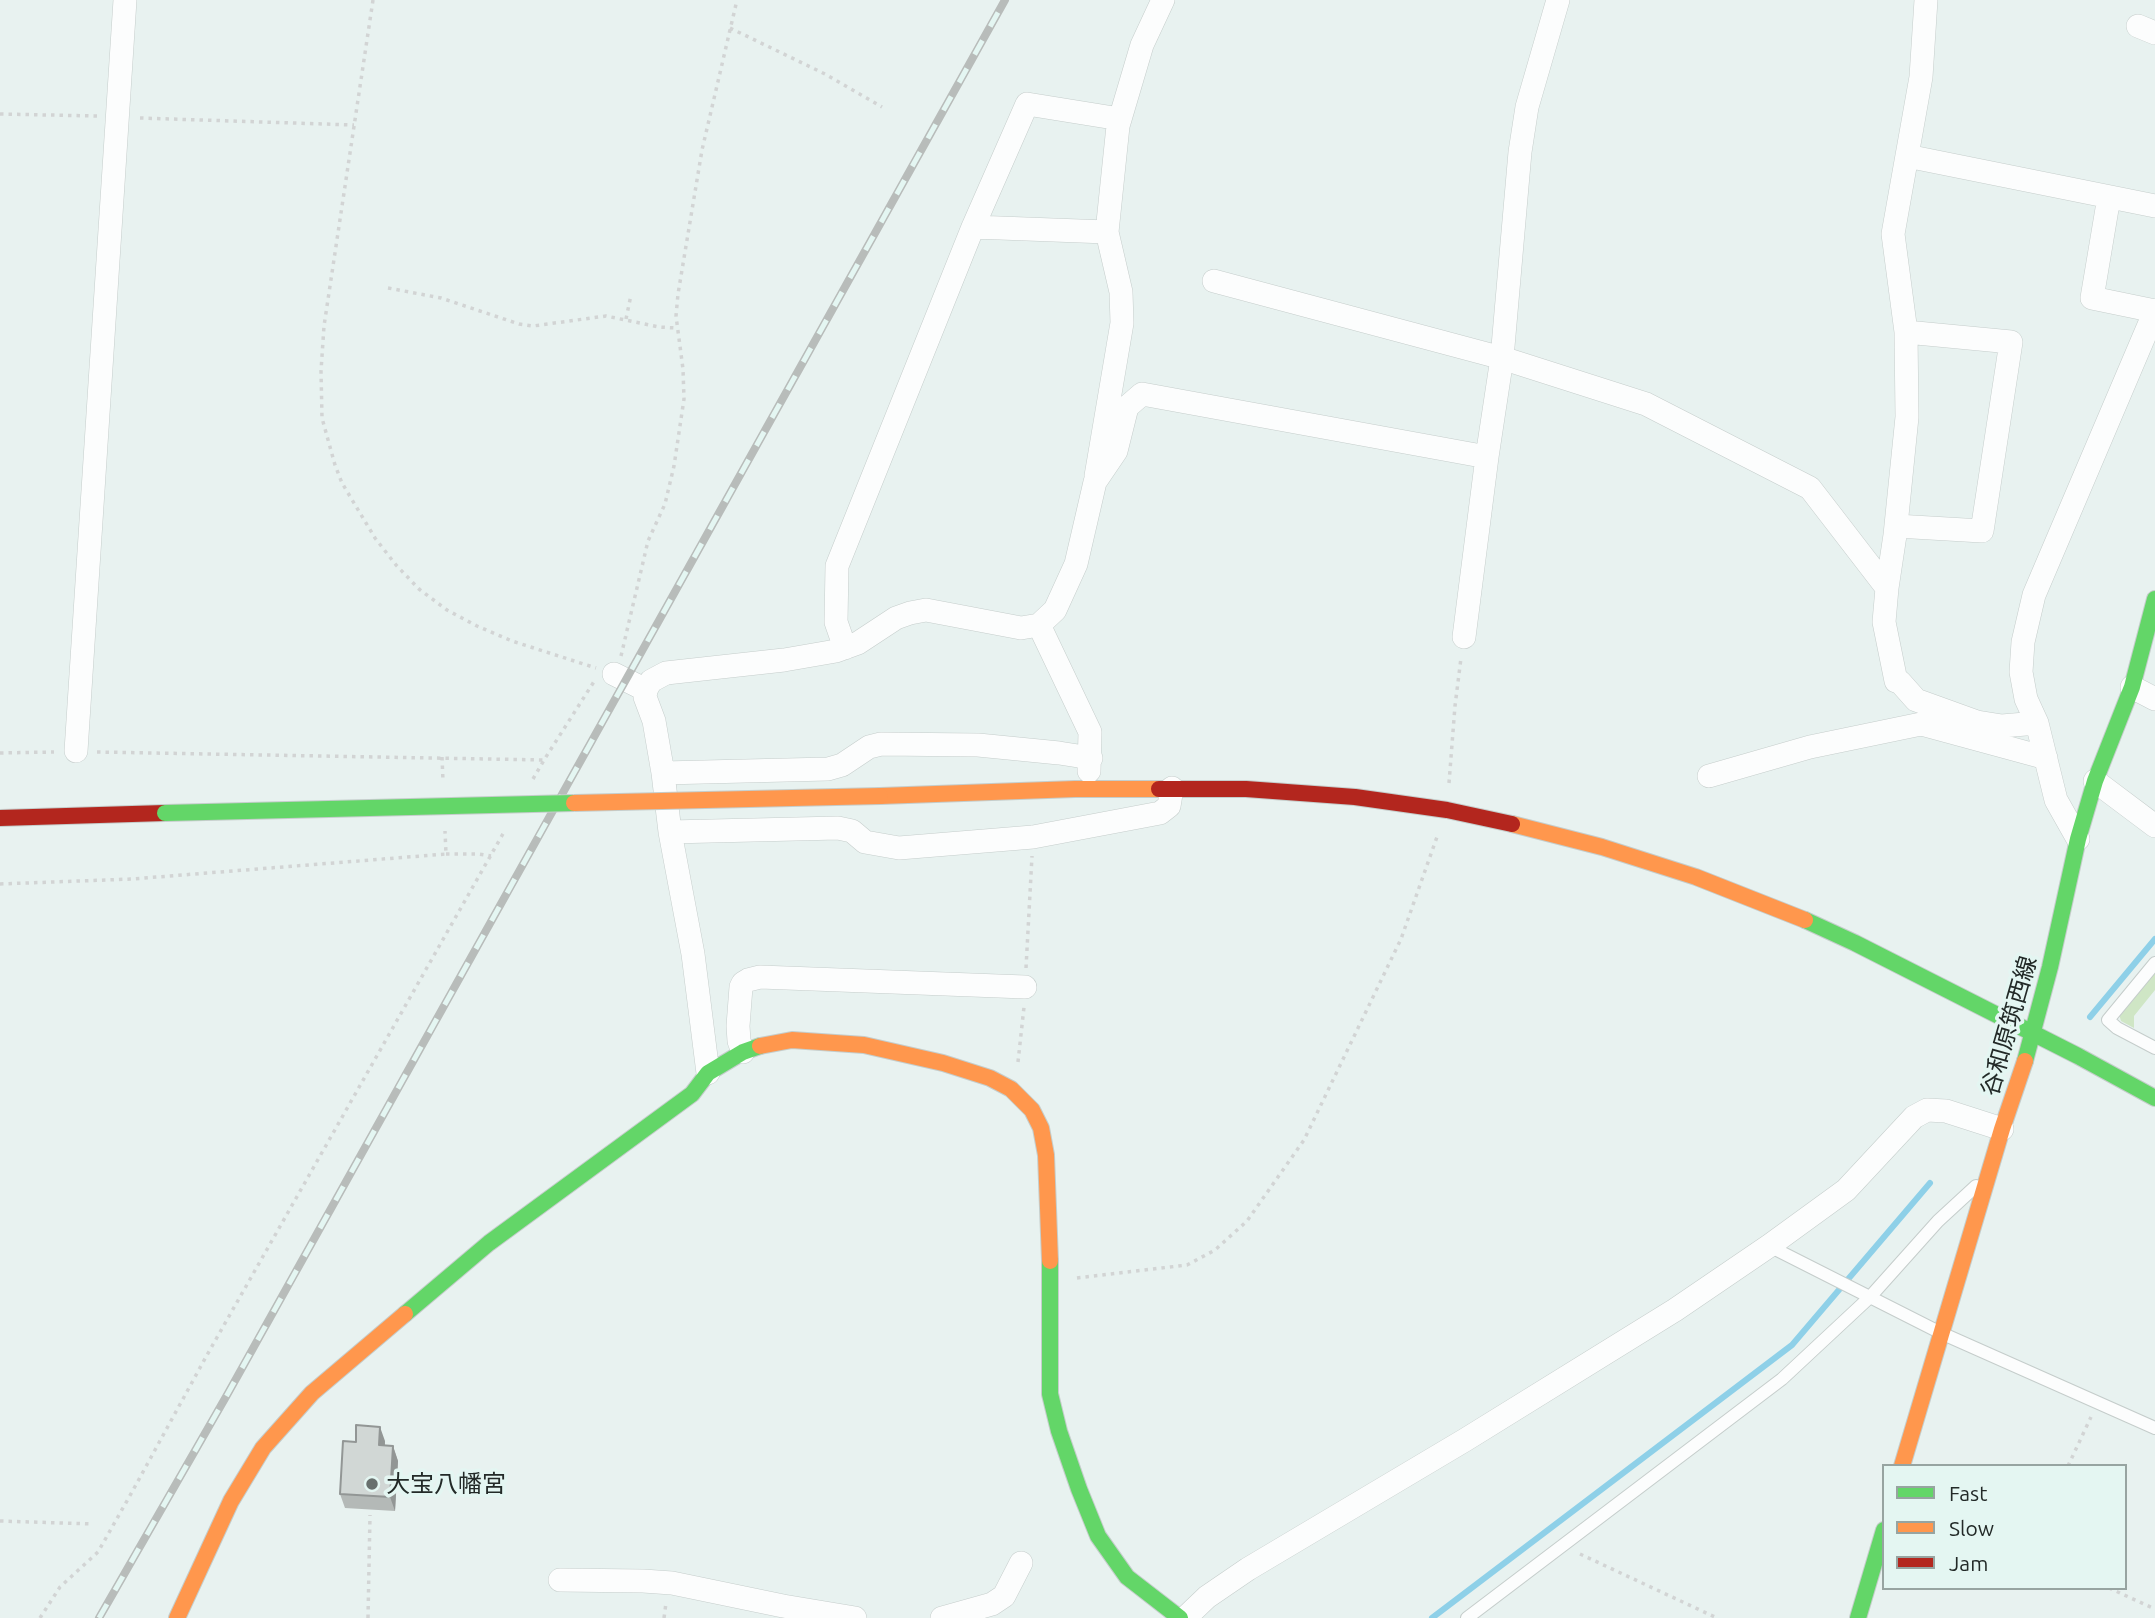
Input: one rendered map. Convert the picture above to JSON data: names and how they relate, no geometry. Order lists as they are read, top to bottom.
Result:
{
  "streets": {
    "street": ["谷和原筑西線"]
  },
  "places": ["大宝八幡宮"],
  "legend": ["Fast", "Slow", "Jam"]
}
